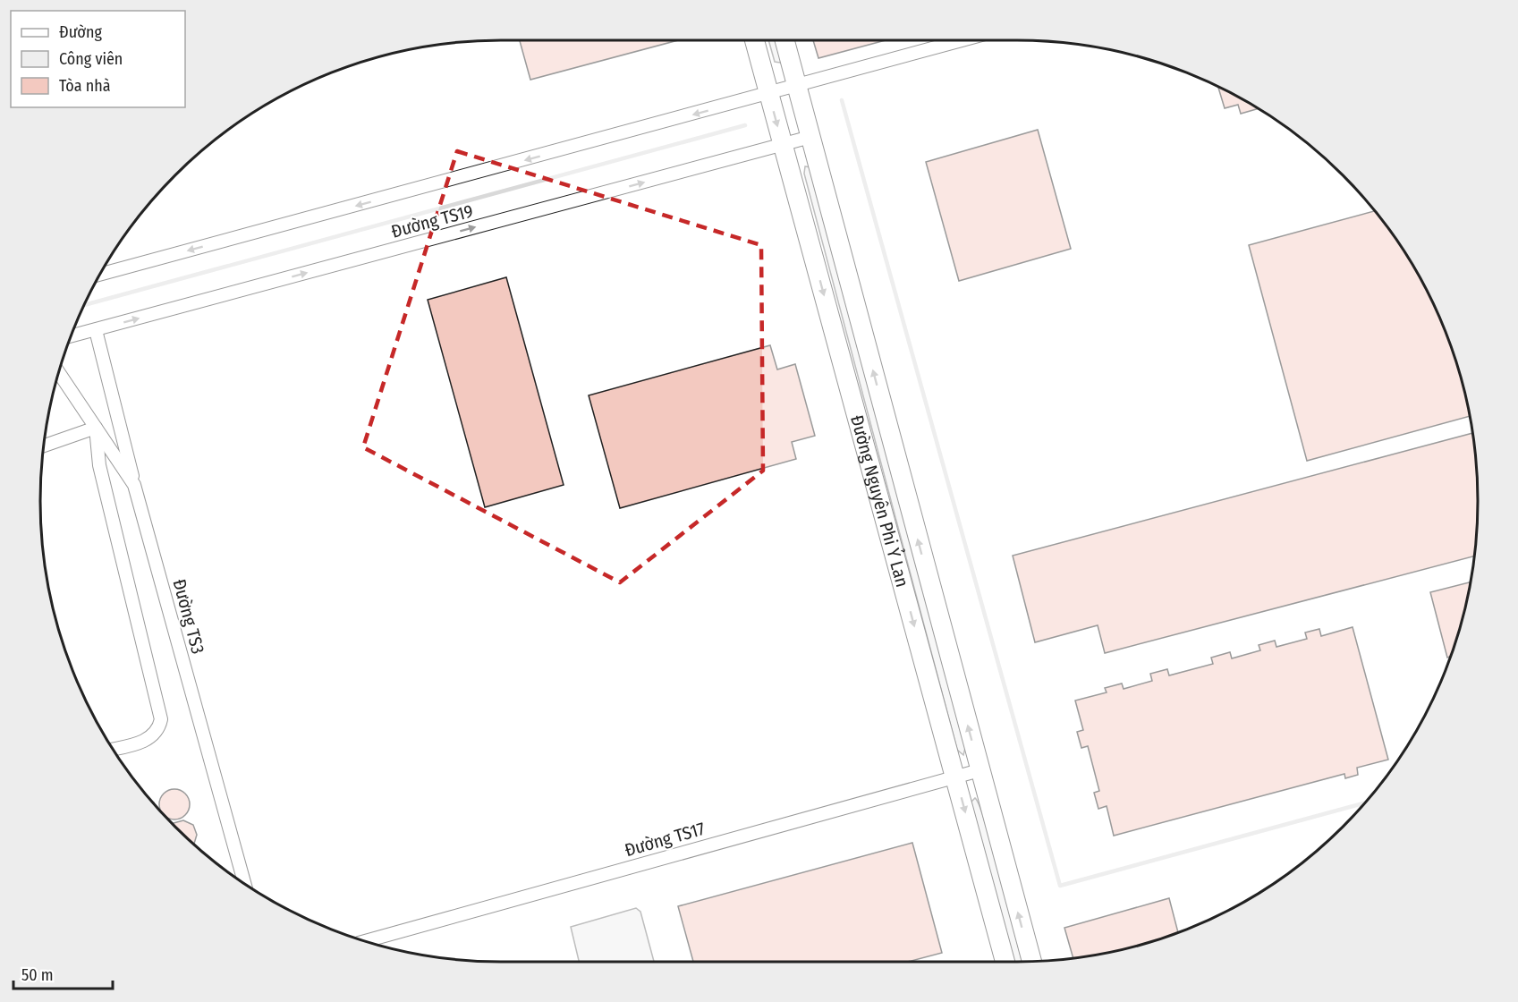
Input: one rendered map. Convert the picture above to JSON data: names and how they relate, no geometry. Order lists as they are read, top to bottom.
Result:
{
  "streets": {
    "main road": ["Đường Nguyên Phi Ỷ Lan"],
    "street": ["Đường TS19", "Đường TS3", "Đường TS17"]
  },
  "crossings": [
    ["Đường TS19", "Đường Nguyên Phi Ỷ Lan"],
    ["Đường Nguyên Phi Ỷ Lan", "Đường TS17"]
  ],
  "legend": ["Đường", "Công viên", "Tòa nhà"],
  "scale_bar": "50 m"
}
